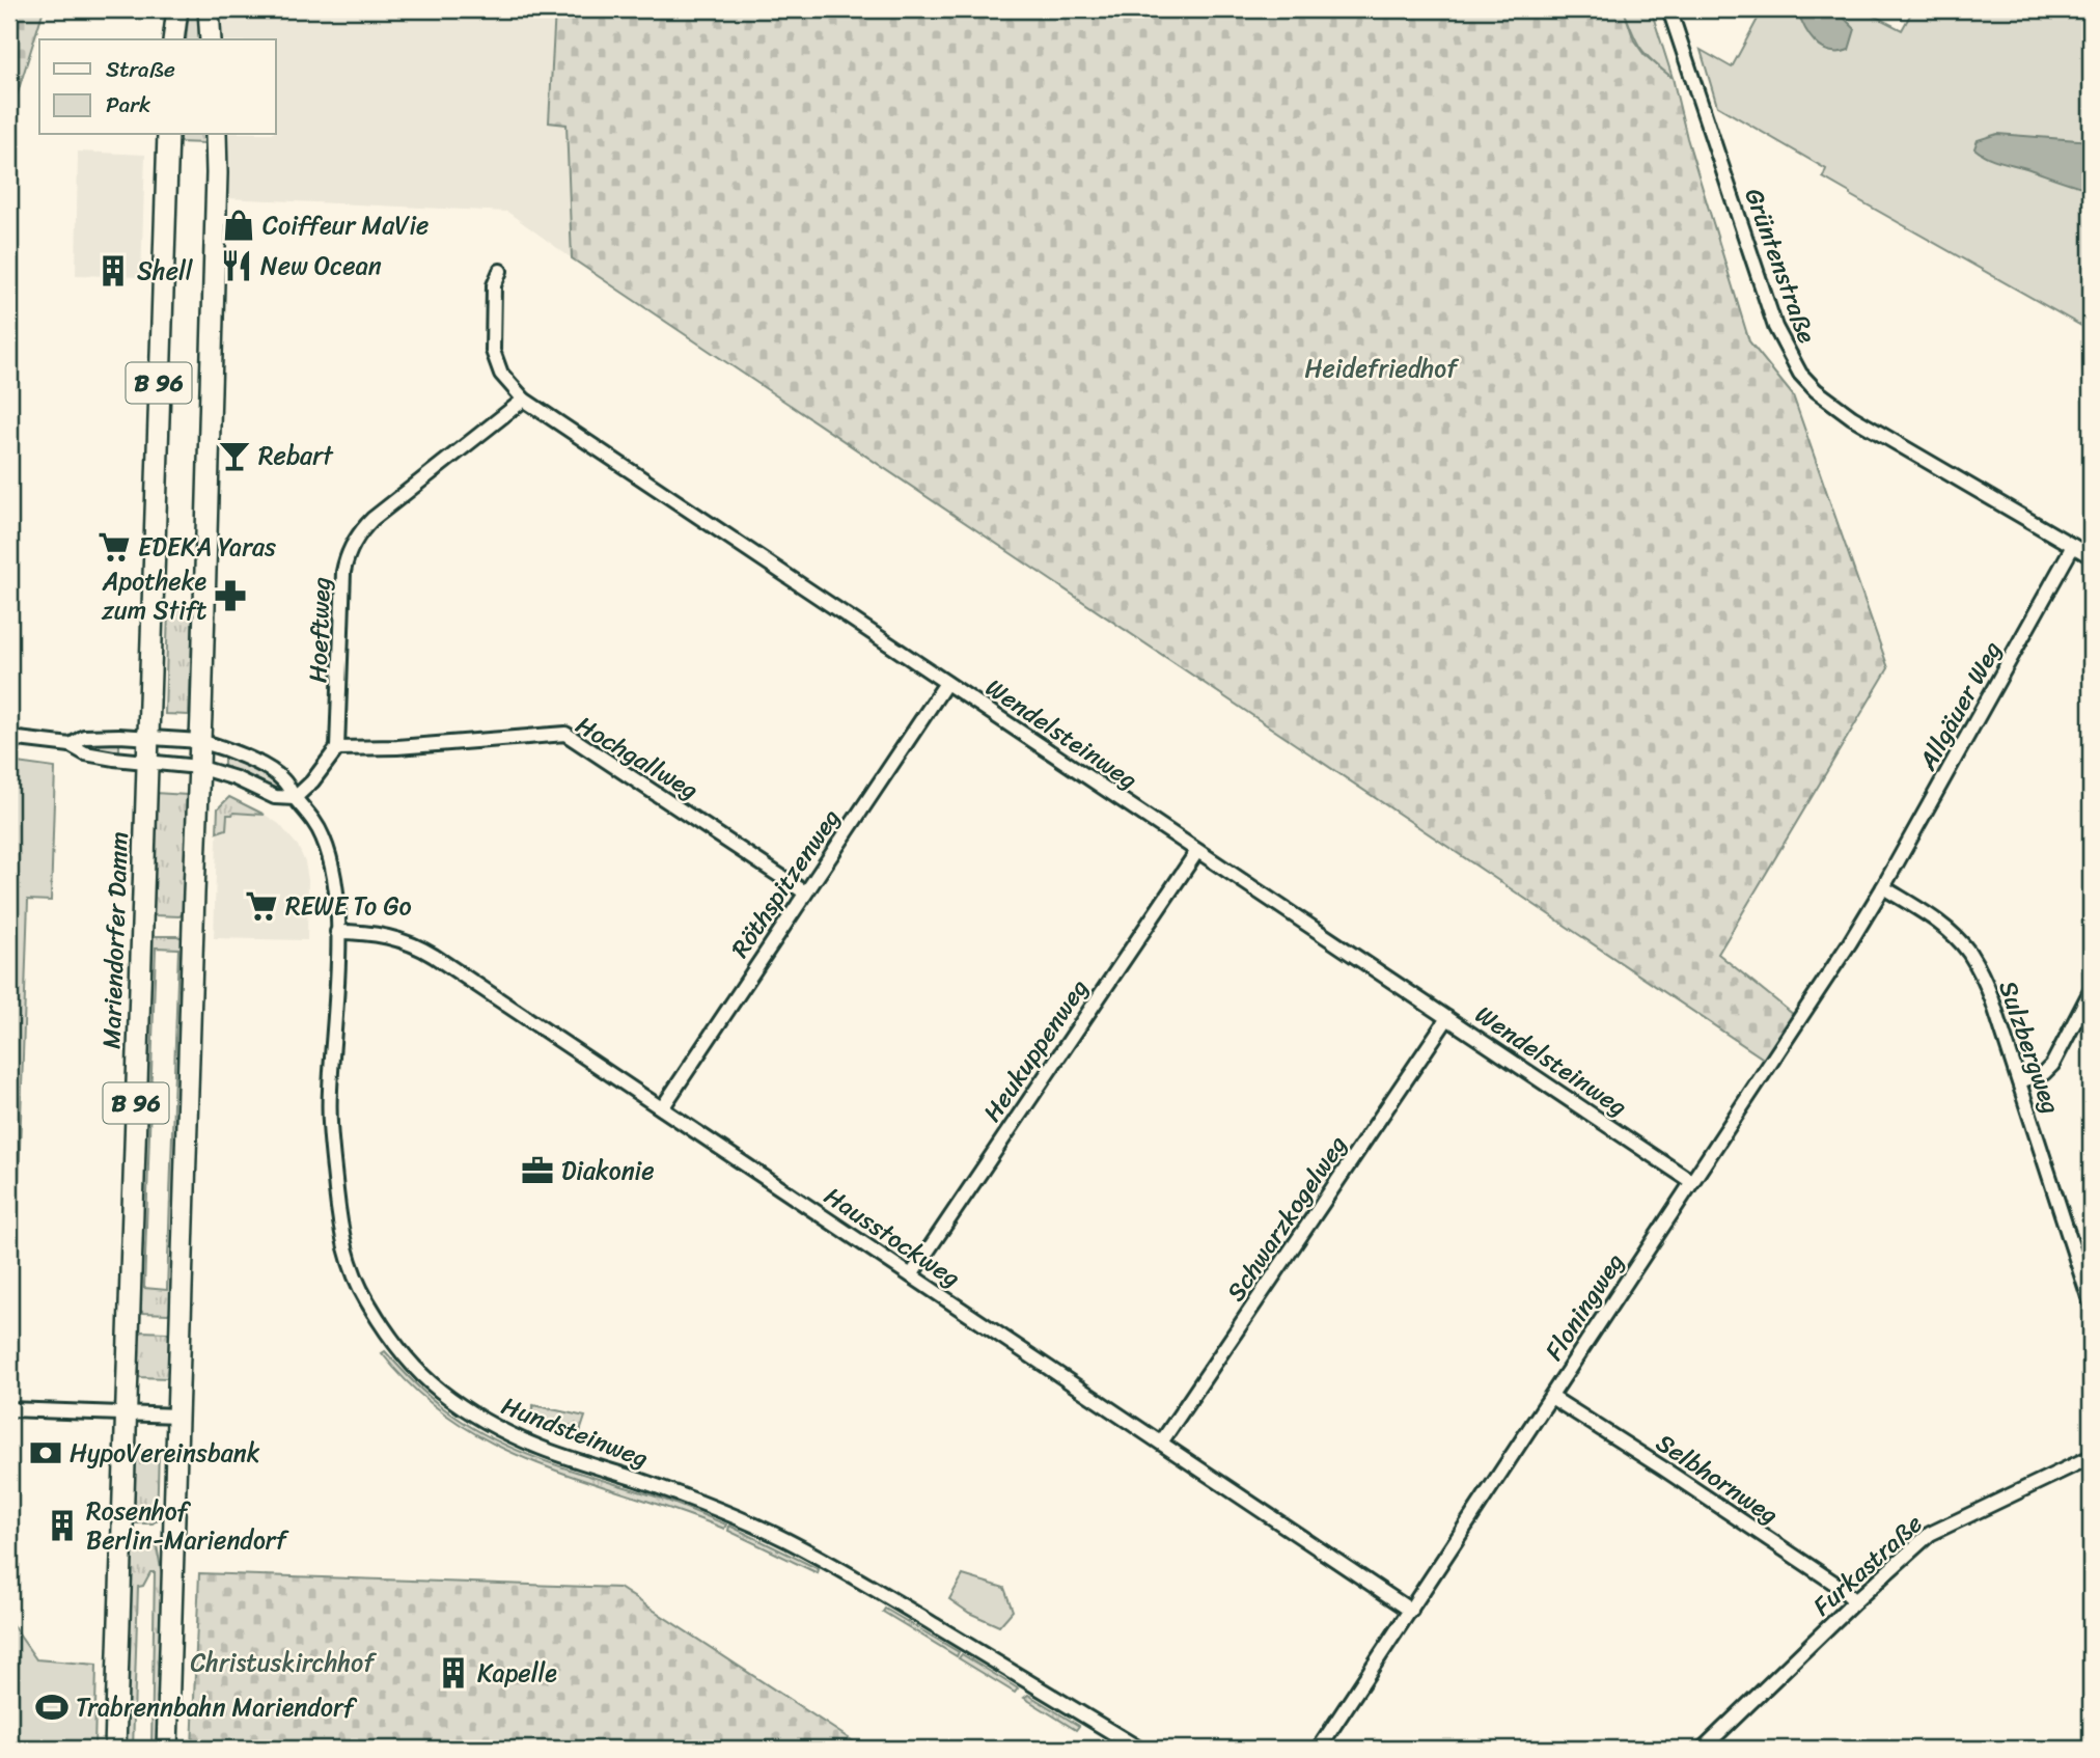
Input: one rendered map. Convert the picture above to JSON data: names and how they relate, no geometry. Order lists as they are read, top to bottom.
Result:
{
  "streets": {
    "main road": ["B 96", "Mariendorfer Damm"],
    "street": [
      "Grüntenstraße",
      "Hoeftweg",
      "Allgäuer Weg",
      "Wendelsteinweg",
      "Hochgallweg",
      "Röthspitzenweg",
      "Sulzbergweg",
      "Heukuppenweg",
      "Schwarzkogelweg",
      "Hausstockweg",
      "Floningweg",
      "Hundsteinweg",
      "Selbhornweg",
      "Furkastraße"
    ]
  },
  "crossings": [
    ["Grüntenstraße", "Allgäuer Weg"],
    ["B 96", "Hundsteinweg"],
    ["Hoeftweg", "Wendelsteinweg"],
    ["Hoeftweg", "Hochgallweg"],
    ["Allgäuer Weg", "Sulzbergweg"],
    ["Allgäuer Weg", "Floningweg"],
    ["Wendelsteinweg", "Röthspitzenweg"],
    ["Wendelsteinweg", "Heukuppenweg"],
    ["Wendelsteinweg", "Schwarzkogelweg"],
    ["Wendelsteinweg", "Floningweg"],
    ["Hochgallweg", "Röthspitzenweg"],
    ["Röthspitzenweg", "Hausstockweg"],
    ["Mariendorfer Damm", "Hundsteinweg"],
    ["Sulzbergweg", "Floningweg"],
    ["Heukuppenweg", "Hausstockweg"],
    ["Schwarzkogelweg", "Hausstockweg"],
    ["Hausstockweg", "Floningweg"],
    ["Hausstockweg", "Hundsteinweg"],
    ["Floningweg", "Selbhornweg"],
    ["Selbhornweg", "Furkastraße"]
  ],
  "parks": ["Heidefriedhof", "Christuskirchhof"],
  "places": {
    "shop": ["Coiffeur MaVie"],
    "restaurant": ["New Ocean"],
    "building": ["Shell", "Rosenhof Berlin-Mariendorf", "Kapelle"],
    "bar": ["Rebart"],
    "supermarket": ["EDEKA Yaras", "REWE To Go"],
    "pharmacy": ["Apotheke zum Stift"],
    "office": ["Diakonie"],
    "bank": ["HypoVereinsbank"],
    "sports": ["Trabrennbahn Mariendorf"]
  },
  "legend": ["Straße", "Park"]
}
